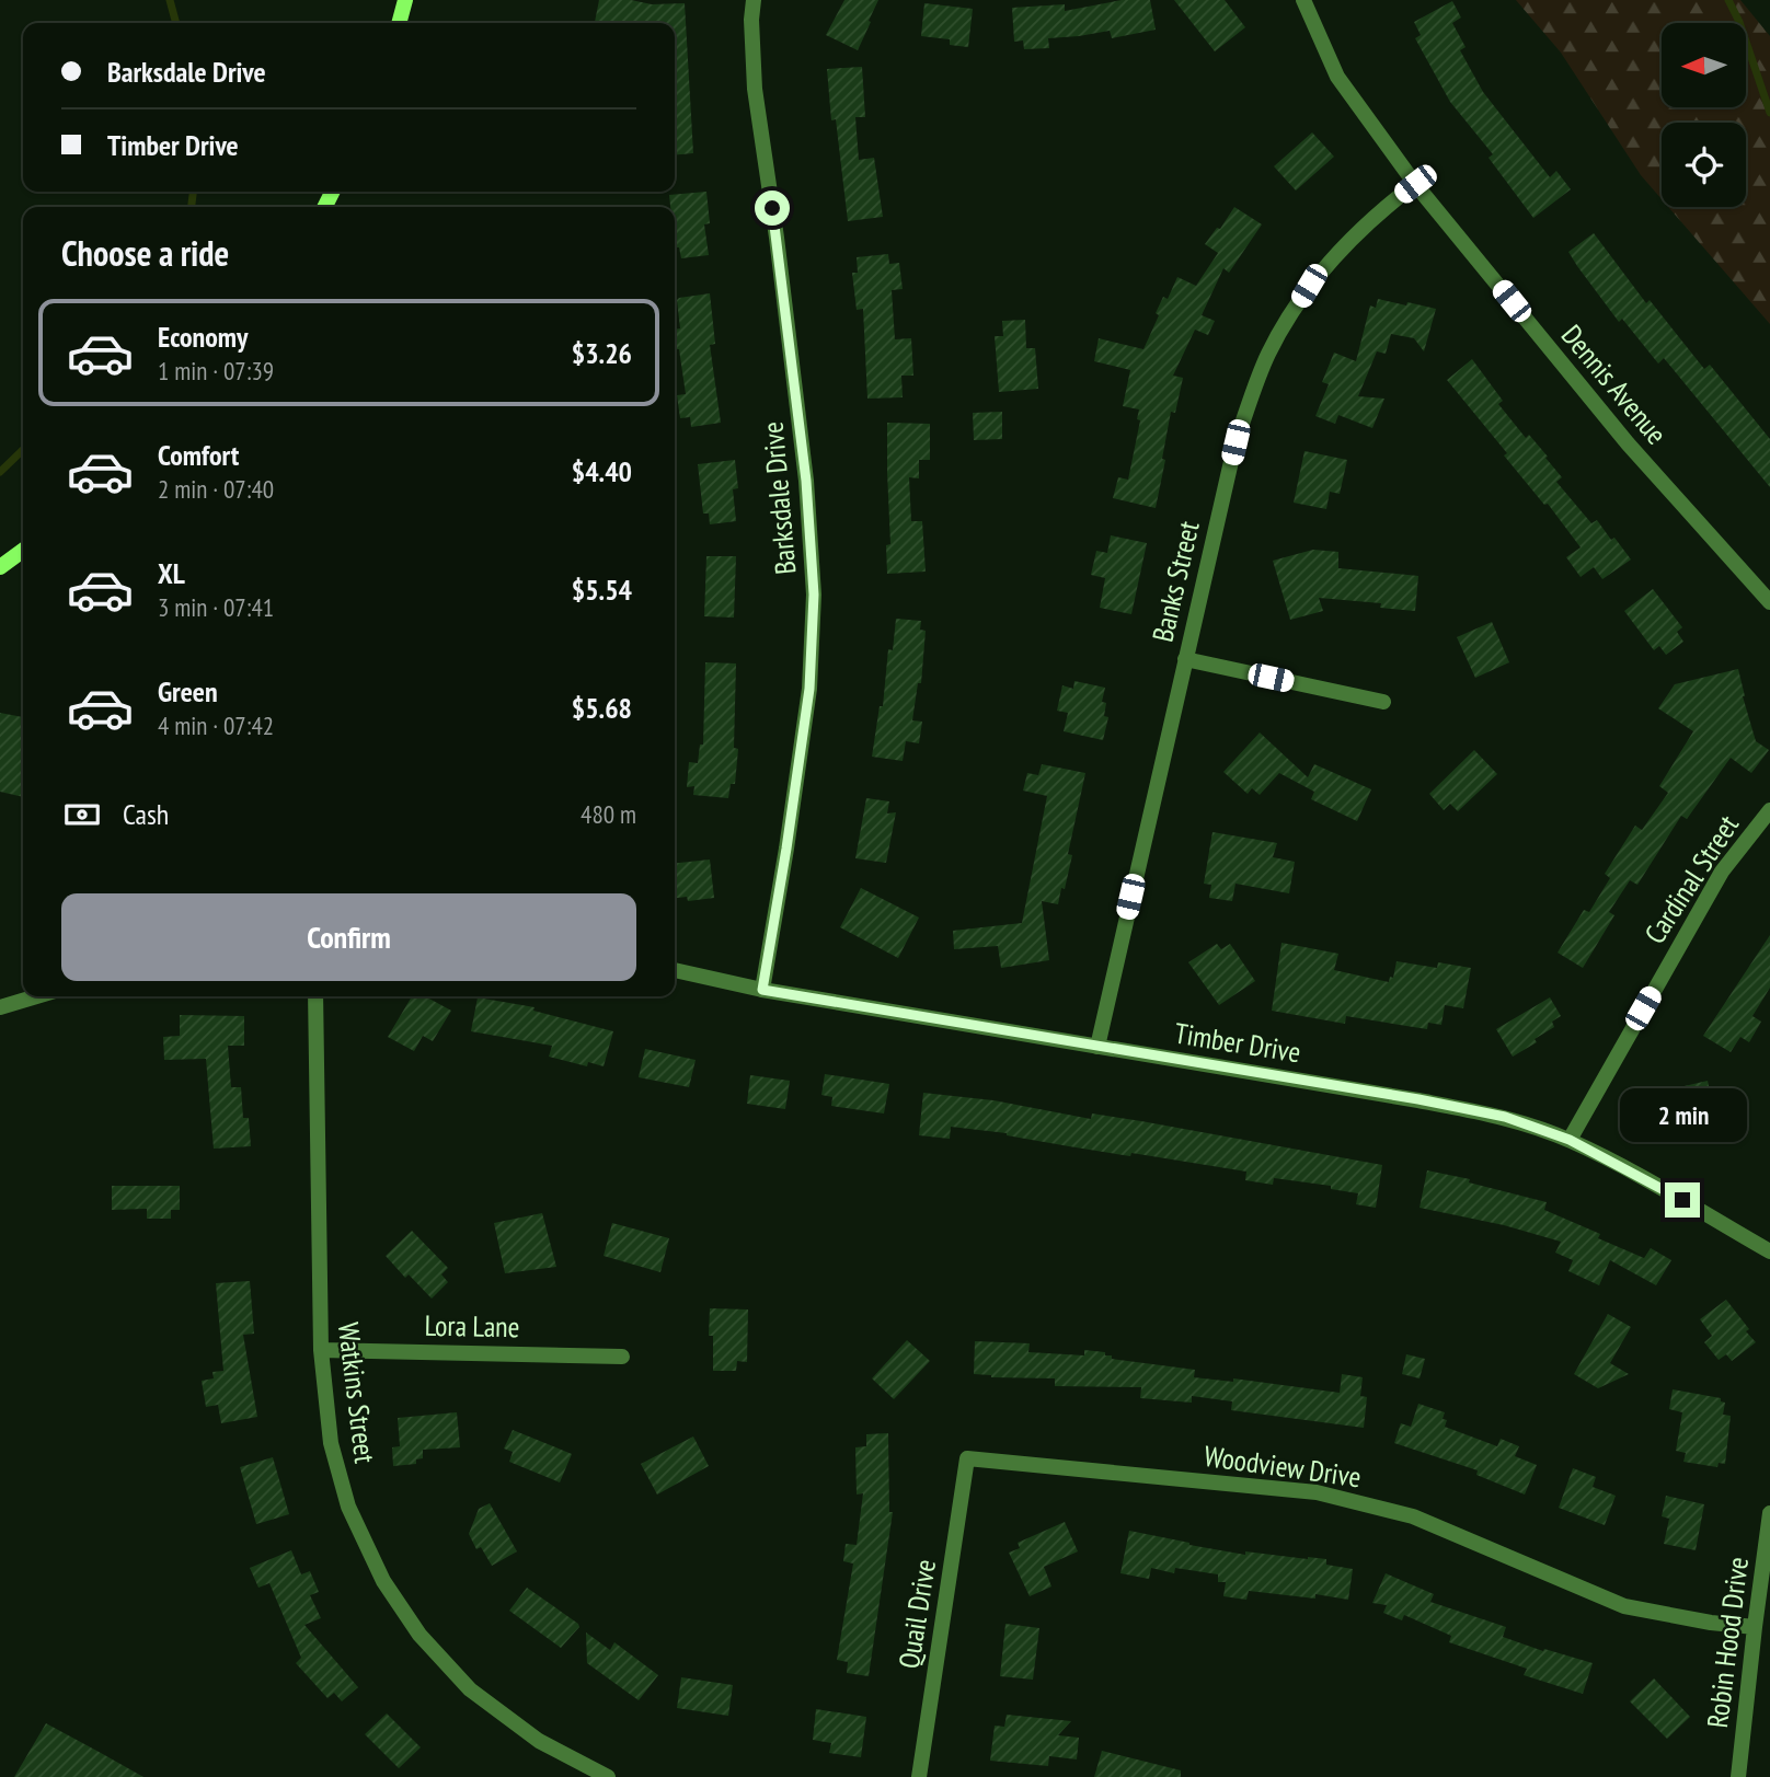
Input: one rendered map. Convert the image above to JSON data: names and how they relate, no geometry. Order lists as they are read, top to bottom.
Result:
{
  "streets": {
    "street": [
      "Dennis Avenue",
      "Barksdale Drive",
      "Banks Street",
      "Cardinal Street",
      "Timber Drive",
      "Lora Lane",
      "Watkins Street",
      "Woodview Drive",
      "Quail Drive",
      "Robin Hood Drive"
    ]
  },
  "crossings": [
    ["Dennis Avenue", "Banks Street"],
    ["Barksdale Drive", "Timber Drive"],
    ["Banks Street", "Timber Drive"],
    ["Cardinal Street", "Timber Drive"],
    ["Lora Lane", "Watkins Street"],
    ["Woodview Drive", "Quail Drive"],
    ["Woodview Drive", "Robin Hood Drive"]
  ],
  "north": "left",
  "page": {
    "banner": ["Barksdale Drive", "Timber Drive"],
    "heading": "Choose a ride",
    "list": [
      {
        "name": "Economy",
        "note": "1 min · 07:39",
        "value": "$3.26"
      },
      {
        "name": "Comfort",
        "note": "2 min · 07:40",
        "value": "$4.40"
      },
      {
        "name": "XL",
        "note": "3 min · 07:41",
        "value": "$5.54"
      },
      {
        "name": "Green",
        "note": "4 min · 07:42",
        "value": "$5.68"
      }
    ],
    "pay": ["Cash", "480 m"],
    "buttons": "Confirm",
    "bubble": "2 min"
  }
}
